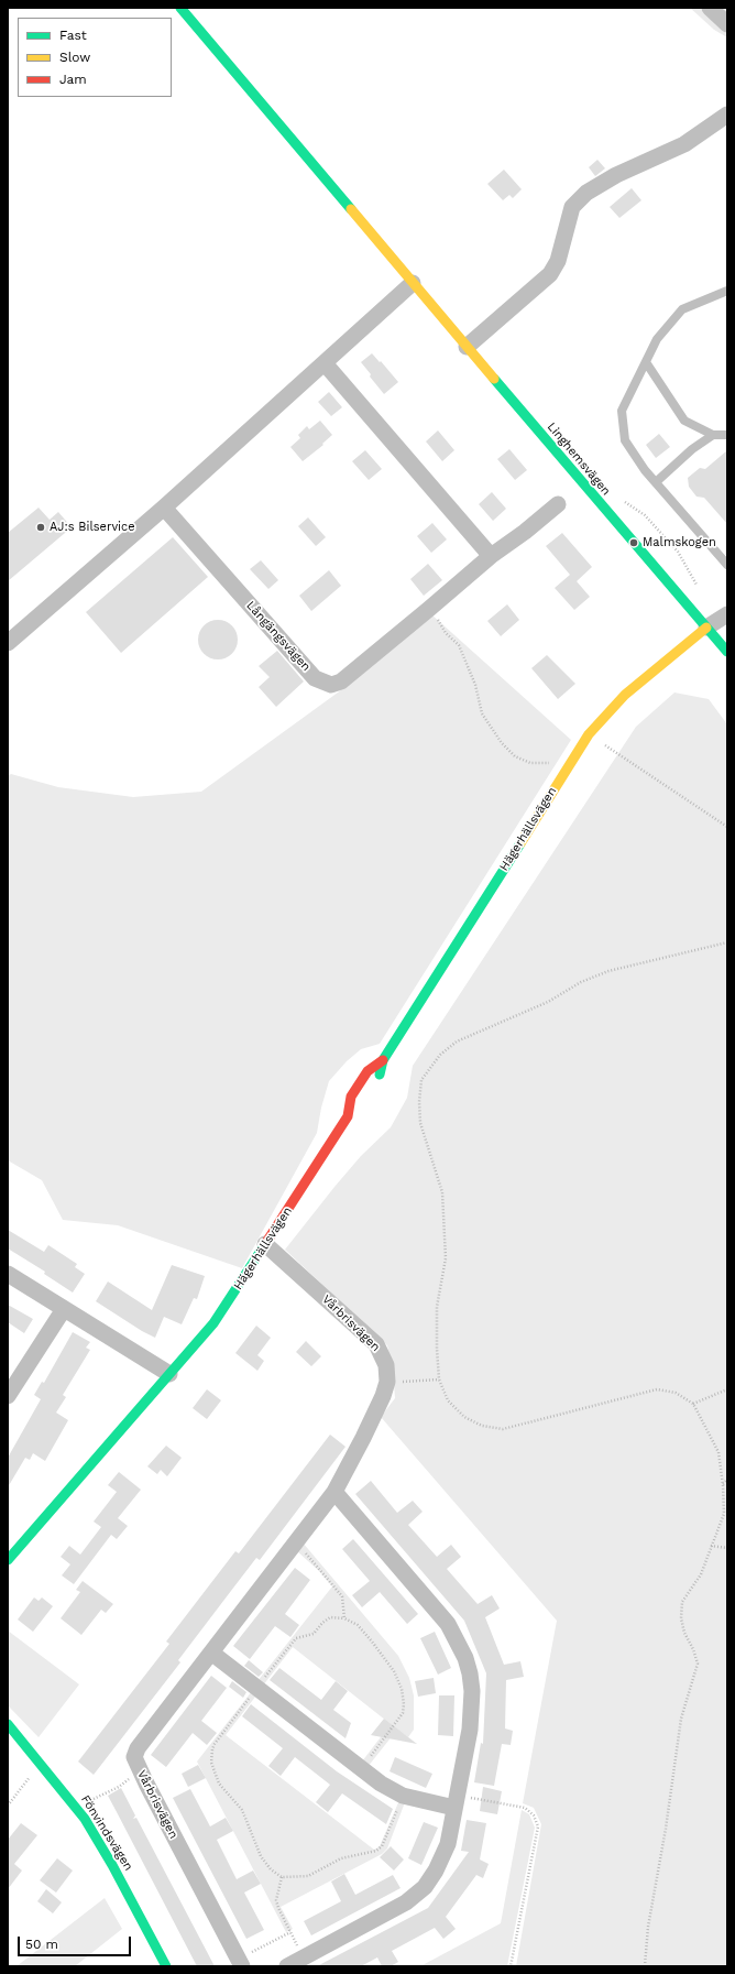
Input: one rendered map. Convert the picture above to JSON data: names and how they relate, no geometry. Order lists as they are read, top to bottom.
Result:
{
  "streets": {
    "street": [
      "Linghemsvägen",
      "Långängsvägen",
      "Hägerhällsvägen",
      "Vårbrisvägen",
      "Fönvindsvägen"
    ]
  },
  "crossings": [
    ["Linghemsvägen", "Hägerhällsvägen"],
    ["Hägerhällsvägen", "Vårbrisvägen"]
  ],
  "places": ["AJ:s Bilservice", "Malmskogen"],
  "legend": ["Fast", "Slow", "Jam"],
  "scale_bar": "50 m"
}
